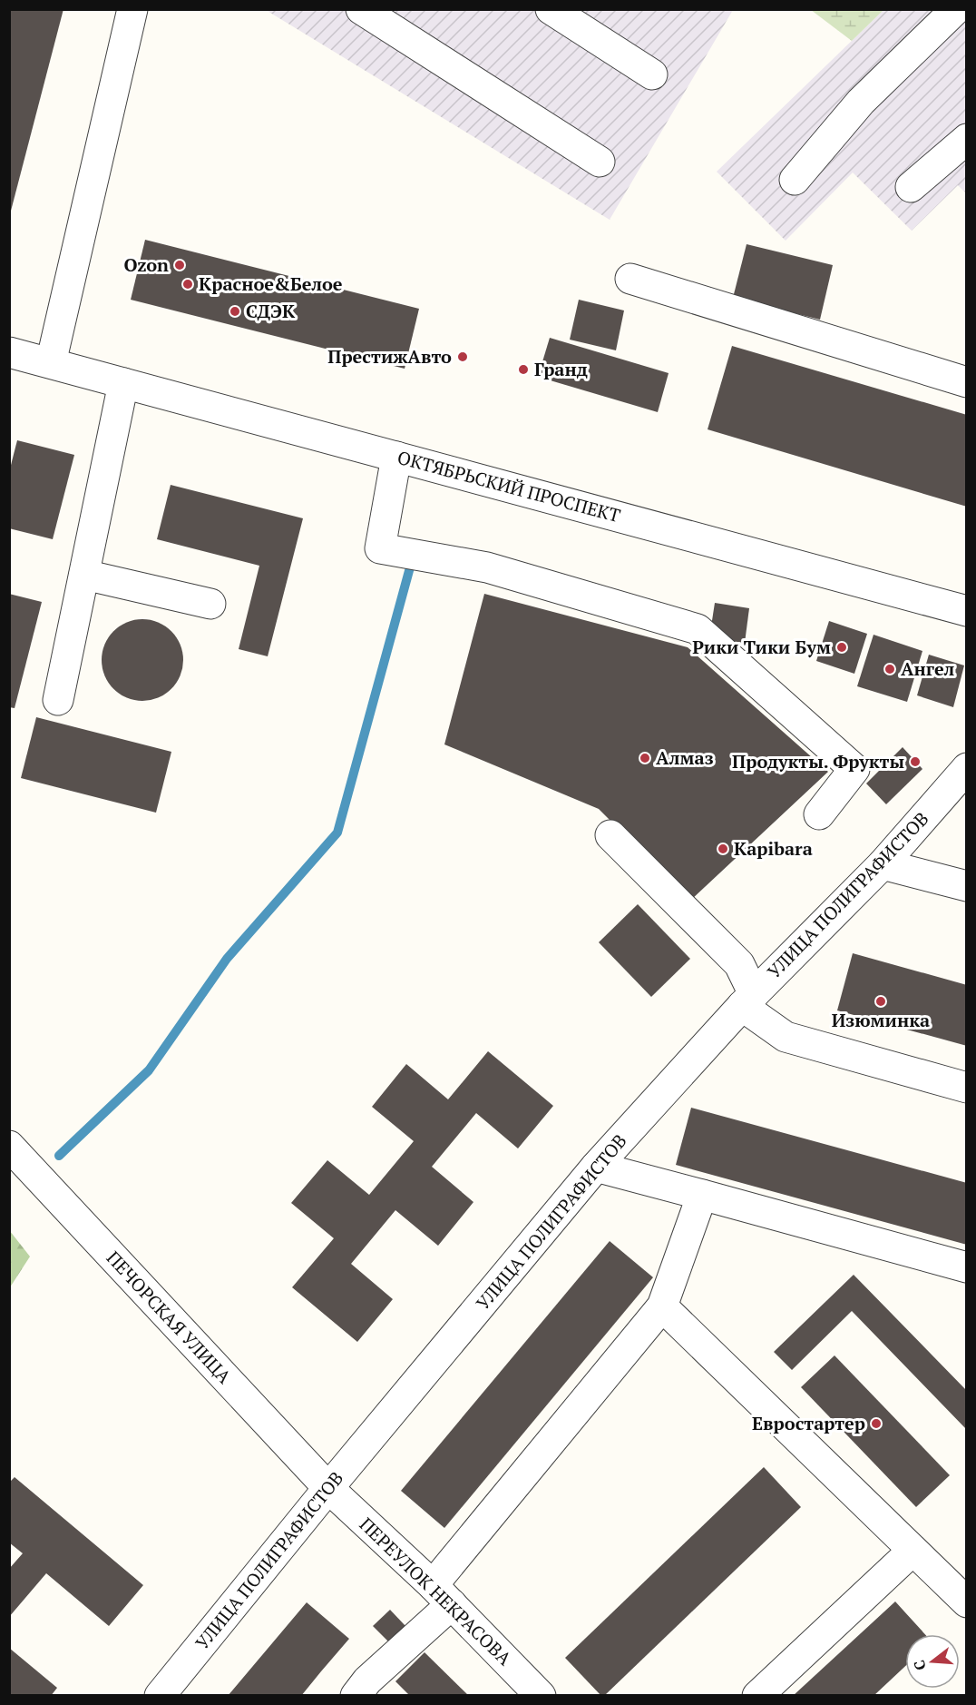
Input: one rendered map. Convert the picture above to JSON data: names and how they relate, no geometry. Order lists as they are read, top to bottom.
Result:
{
  "streets": {
    "street": [
      "ОКТЯБРЬСКИЙ ПРОСПЕКТ",
      "УЛИЦА ПОЛИГРАФИСТОВ",
      "ПЕЧОРСКАЯ УЛИЦА",
      "ПЕРЕУЛОК НЕКРАСОВА"
    ]
  },
  "crossings": [
    ["УЛИЦА ПОЛИГРАФИСТОВ", "ПЕЧОРСКАЯ УЛИЦА"],
    ["УЛИЦА ПОЛИГРАФИСТОВ", "ПЕРЕУЛОК НЕКРАСОВА"],
    ["ПЕЧОРСКАЯ УЛИЦА", "ПЕРЕУЛОК НЕКРАСОВА"]
  ],
  "places": [
    "Ozon",
    "Красное&Белое",
    "СДЭК",
    "ПрестижАвто",
    "Гранд",
    "Рики Тики Бум",
    "Ангел",
    "Алмаз",
    "Продукты. Фрукты",
    "Kapibara",
    "Изюминка",
    "Евростартер"
  ],
  "north": "left"
}
